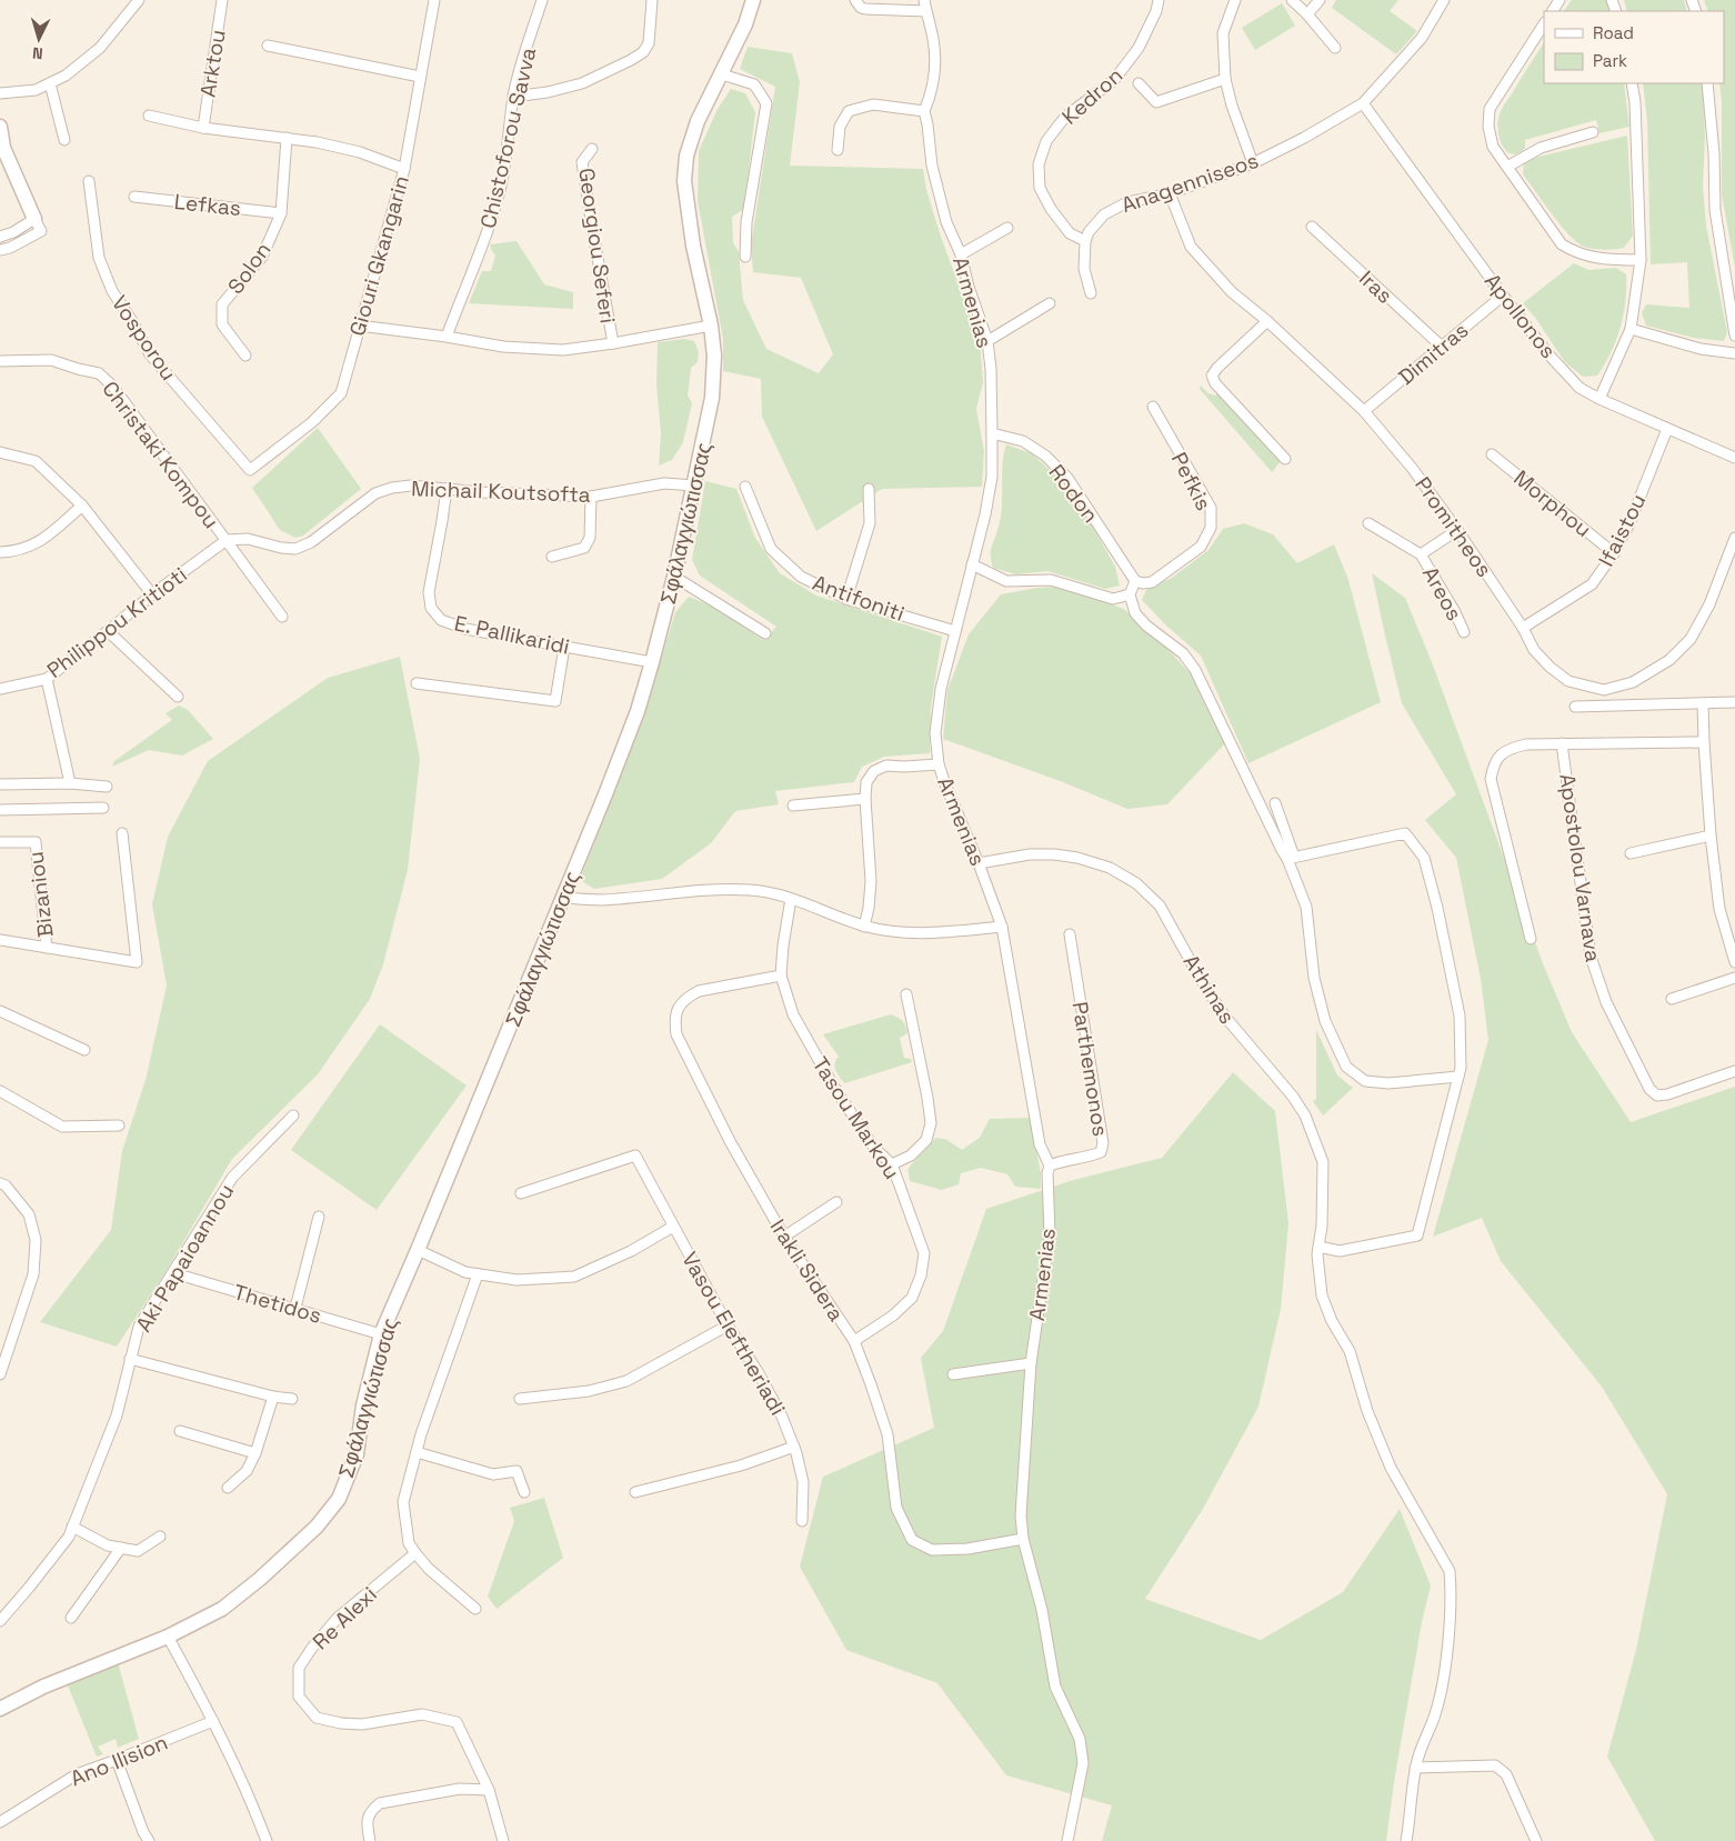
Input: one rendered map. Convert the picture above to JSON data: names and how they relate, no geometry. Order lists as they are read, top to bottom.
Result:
{
  "streets": {
    "street": [
      "Arktou",
      "Kedron",
      "Chistoforou Savva",
      "Anagenniseos",
      "Lefkas",
      "Georgiou Seferi",
      "Giouri Gkangarin",
      "Solon",
      "Iras",
      "Armenias",
      "Apollonos",
      "Vosporou",
      "Dimitras",
      "Christaki Kompou",
      "Pefkis",
      "Michail Koutsofta",
      "Rodon",
      "Morphou",
      "Σφάλαγγιώτισσας",
      "Promitheos",
      "Ifaistou",
      "Areos",
      "Antifoniti",
      "Philippou Kritioti",
      "E. Pallikaridi",
      "Apostolou Varnava",
      "Bizaniou",
      "Athinas",
      "Parthemonos",
      "Tasou Markou",
      "Aki Papaioannou",
      "Irakli Sidera",
      "Thetidos",
      "Vasou Eleftheriadi",
      "Re Alexi",
      "Ano Ilision"
    ]
  },
  "crossings": [
    ["Kedron", "Anagenniseos"],
    ["Anagenniseos", "Apollonos"],
    ["Anagenniseos", "Promitheos"],
    ["Lefkas", "Solon"],
    ["Giouri Gkangarin", "Vosporou"],
    ["Iras", "Dimitras"],
    ["Armenias", "Rodon"],
    ["Armenias", "Antifoniti"],
    ["Armenias", "Athinas"],
    ["Armenias", "Parthemonos"],
    ["Armenias", "Irakli Sidera"],
    ["Apollonos", "Dimitras"],
    ["Apollonos", "Ifaistou"],
    ["Dimitras", "Promitheos"],
    ["Christaki Kompou", "Michail Koutsofta"],
    ["Christaki Kompou", "Philippou Kritioti"],
    ["Pefkis", "Rodon"],
    ["Michail Koutsofta", "Σφάλαγγιώτισσας"],
    ["Michail Koutsofta", "Philippou Kritioti"],
    ["Michail Koutsofta", "E. Pallikaridi"],
    ["Morphou", "Ifaistou"],
    ["Σφάλαγγιώτισσας", "E. Pallikaridi"],
    ["Σφάλαγγιώτισσας", "Thetidos"],
    ["Promitheos", "Ifaistou"],
    ["Promitheos", "Areos"],
    ["Tasou Markou", "Irakli Sidera"],
    ["Aki Papaioannou", "Thetidos"]
  ],
  "legend": ["Road", "Park"],
  "north": "bottom"
}
